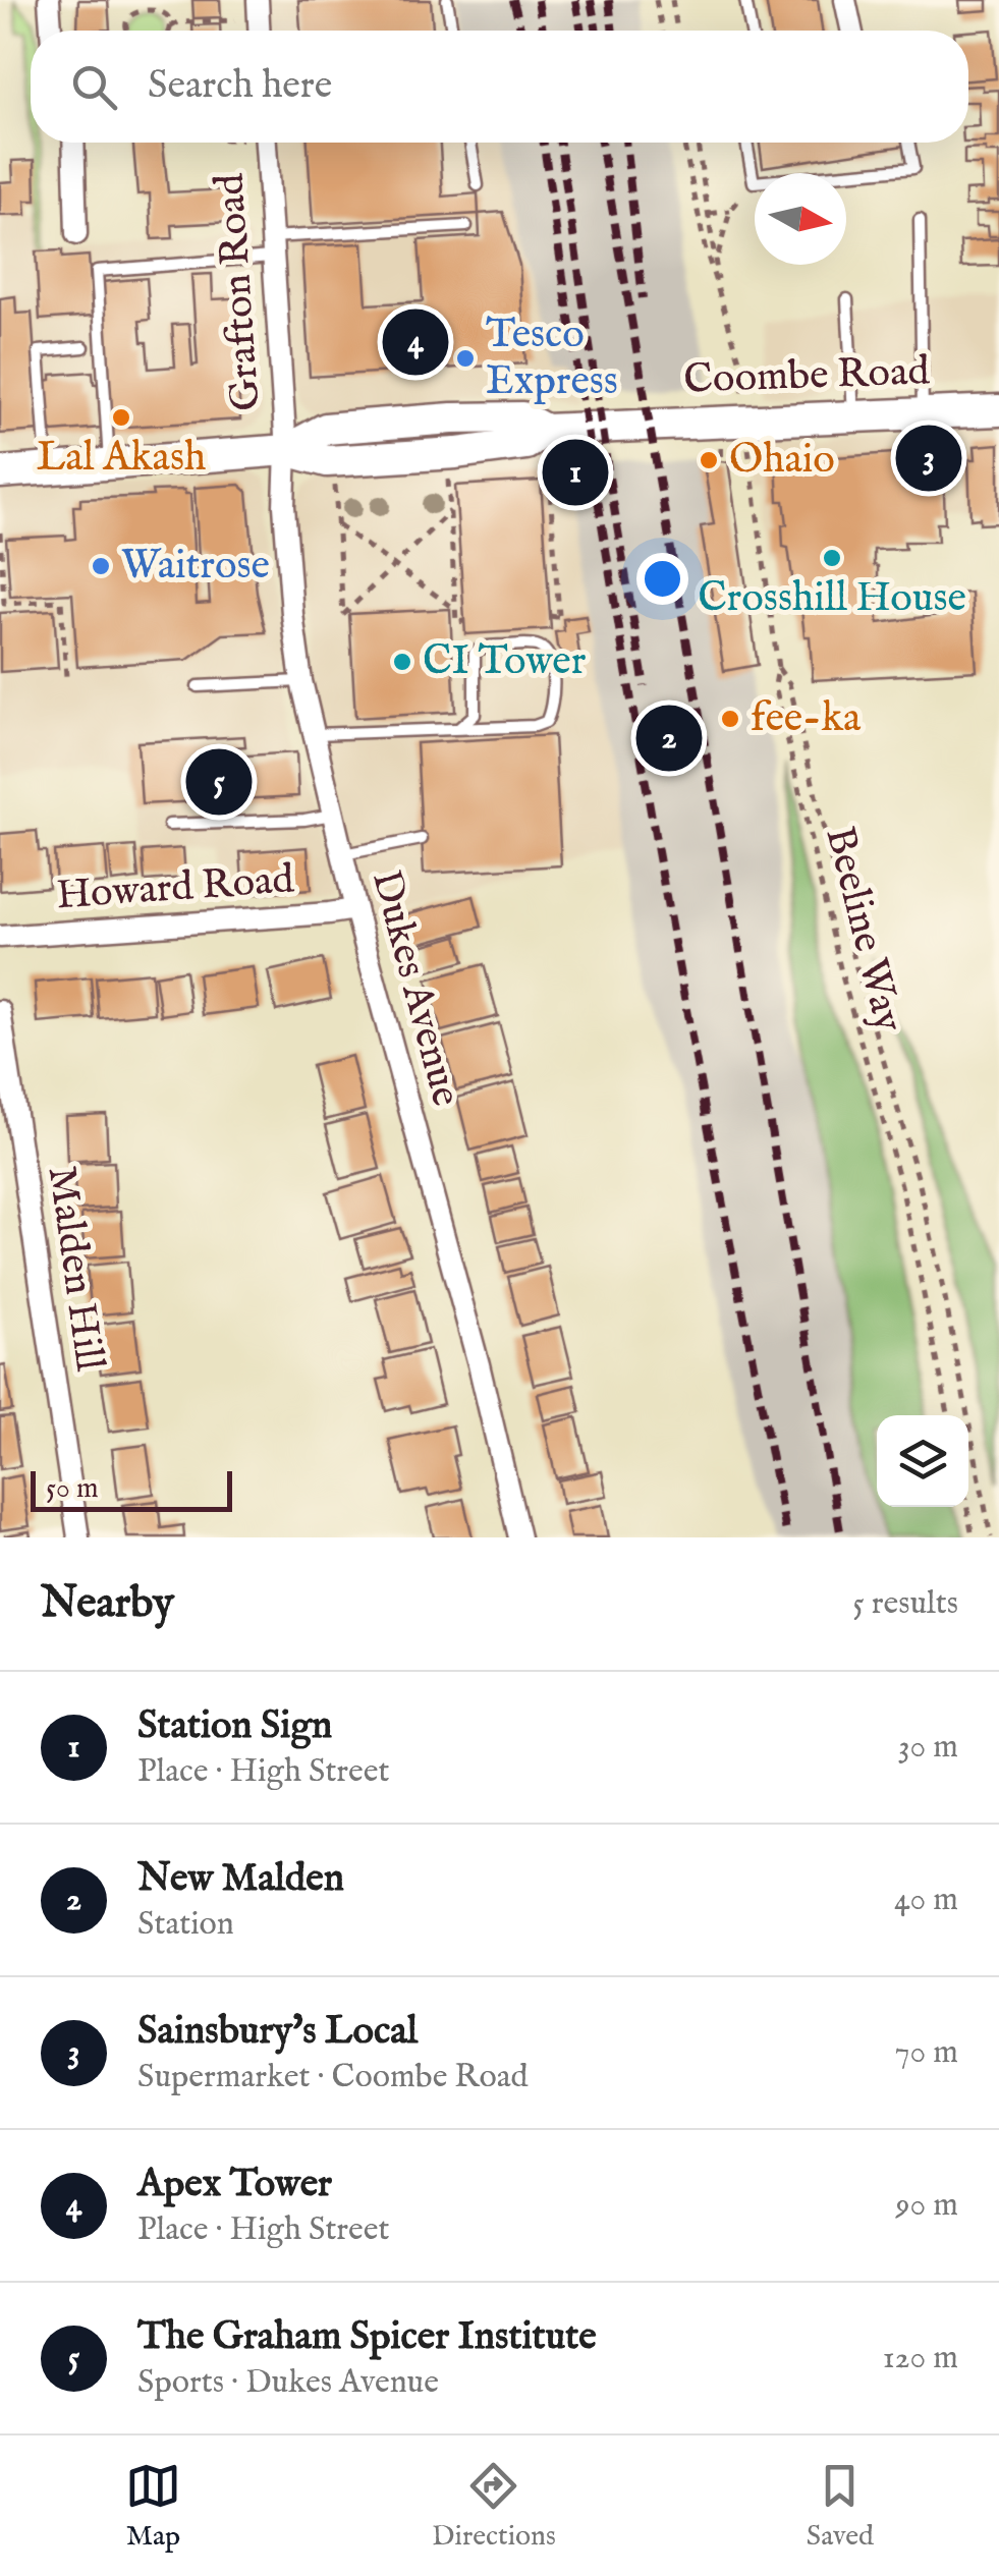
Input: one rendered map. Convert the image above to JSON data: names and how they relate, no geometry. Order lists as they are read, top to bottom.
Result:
{
  "streets": {
    "main road": ["Coombe Road"],
    "street": [
      "Grafton Road",
      "Howard Road",
      "Dukes Avenue",
      "Malden Hill"
    ],
    "path": ["Beeline Way"]
  },
  "crossings": [
    ["Grafton Road", "Coombe Road"],
    ["Grafton Road", "Dukes Avenue"],
    ["Coombe Road", "Beeline Way"],
    ["Coombe Road", "Dukes Avenue"],
    ["Howard Road", "Dukes Avenue"]
  ],
  "places": [
    "Tesco Express",
    "Lal Akash",
    "Ohaio",
    "Crosshill House",
    "Waitrose",
    "CI Tower",
    "fee-ka"
  ],
  "scale_bar": "50 m",
  "north": "right",
  "page": {
    "search": "Search here",
    "pins": [
      "4",
      "3",
      "1",
      "2",
      "5"
    ],
    "scale": "50 m",
    "heading": ["Nearby", "5 results"],
    "list": [
      {
        "mark": "1",
        "name": "Station Sign",
        "note": "Place · High Street",
        "value": "30 m"
      },
      {
        "mark": "2",
        "name": "New Malden",
        "note": "Station",
        "value": "40 m"
      },
      {
        "mark": "3",
        "name": "Sainsbury's Local",
        "note": "Supermarket · Coombe Road",
        "value": "70 m"
      },
      {
        "mark": "4",
        "name": "Apex Tower",
        "note": "Place · High Street",
        "value": "90 m"
      },
      {
        "mark": "5",
        "name": "The Graham Spicer Institute",
        "note": "Sports · Dukes Avenue",
        "value": "120 m"
      }
    ],
    "nav": ["Map", "Directions", "Saved"]
  }
}
